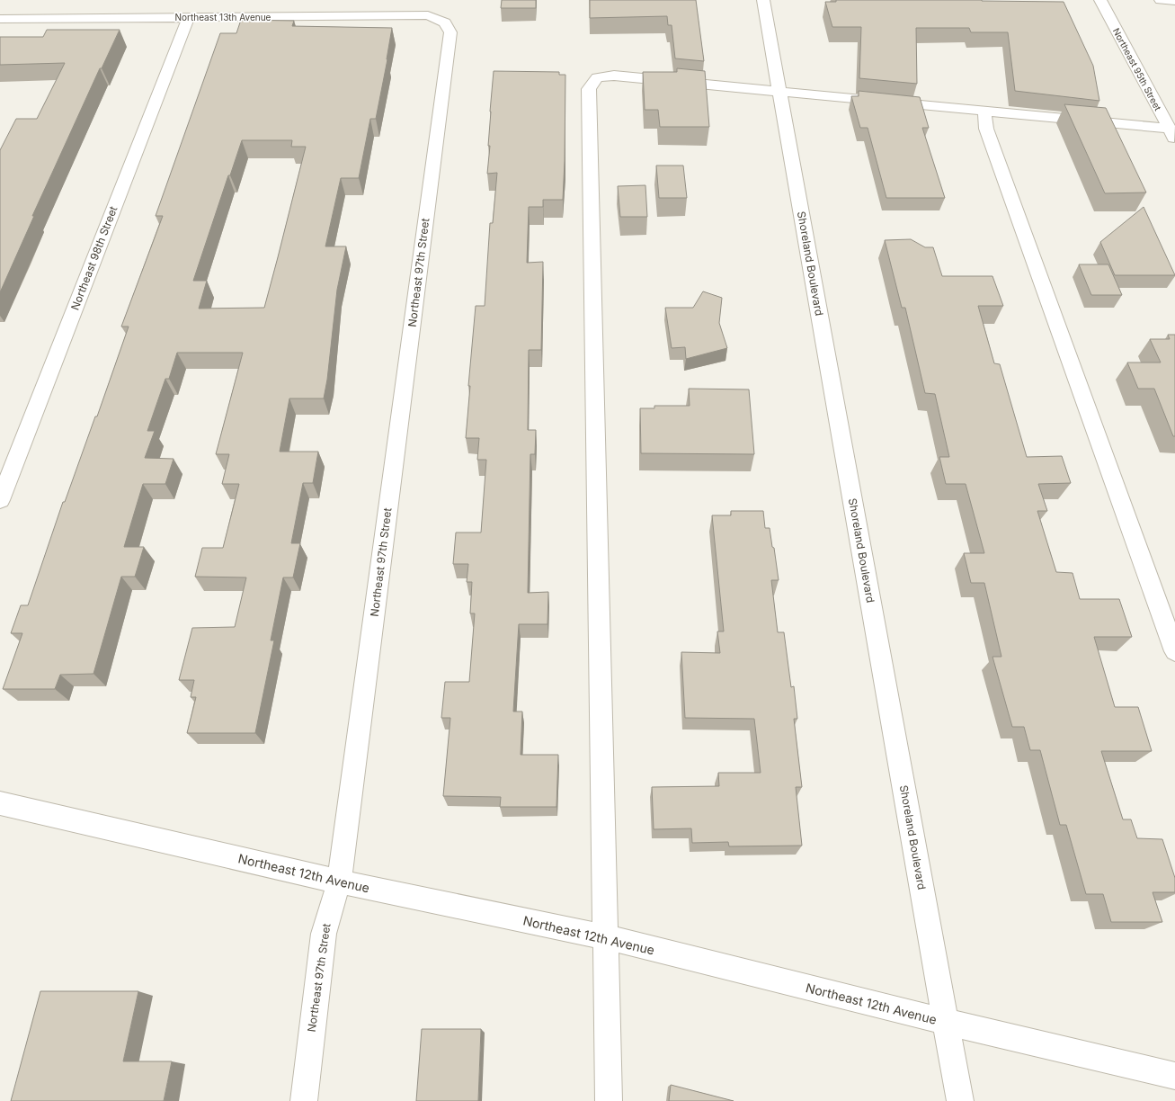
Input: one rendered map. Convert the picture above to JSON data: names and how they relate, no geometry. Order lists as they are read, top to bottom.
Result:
{
  "streets": {
    "street": [
      "Northeast 13th Avenue",
      "Northeast 95th Street",
      "Northeast 98th Street",
      "Shoreland Boulevard",
      "Northeast 97th Street",
      "Northeast 12th Avenue"
    ]
  },
  "crossings": [
    ["Northeast 13th Avenue", "Northeast 98th Street"],
    ["Northeast 13th Avenue", "Northeast 97th Street"],
    ["Shoreland Boulevard", "Northeast 12th Avenue"],
    ["Northeast 97th Street", "Northeast 12th Avenue"]
  ]
}
